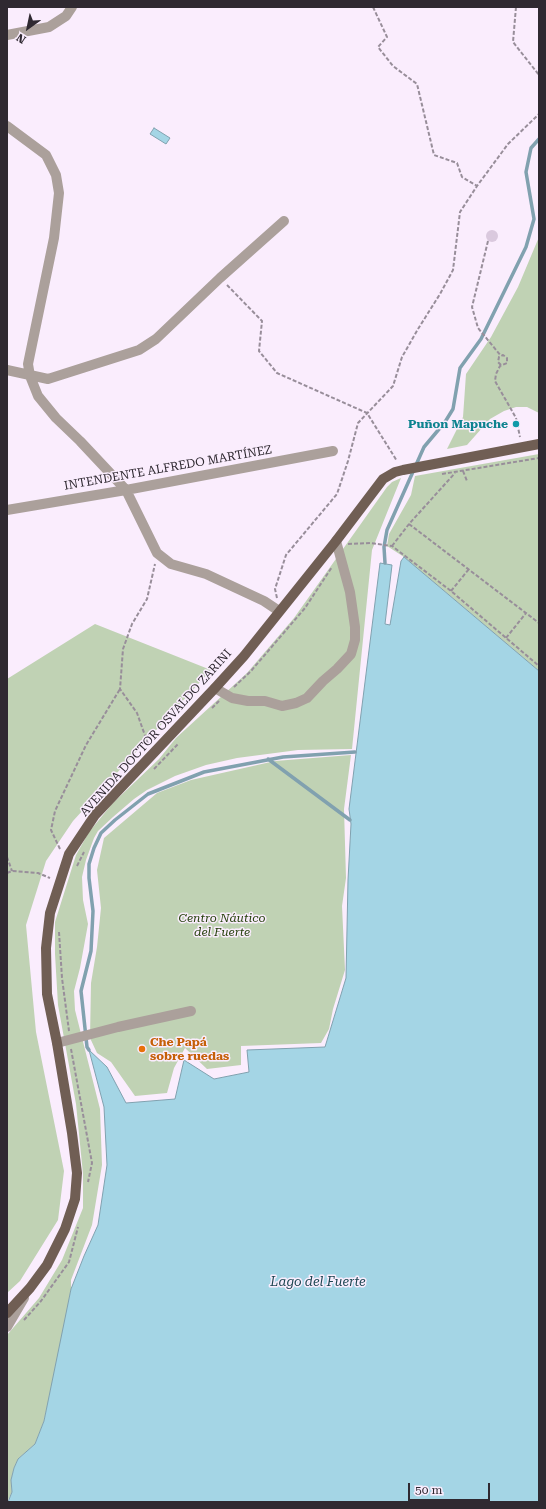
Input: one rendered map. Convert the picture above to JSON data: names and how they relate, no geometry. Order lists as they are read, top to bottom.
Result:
{
  "streets": {
    "main road": ["AVENIDA DOCTOR OSVALDO ZARINI"],
    "street": ["INTENDENTE ALFREDO MARTÍNEZ"]
  },
  "water": ["Lago del Fuerte"],
  "parks": ["Centro Náutico del Fuerte"],
  "places": ["Puñon Mapuche", "Che Papá sobre ruedas"],
  "scale_bar": "50 m",
  "north": "bottom left"
}
